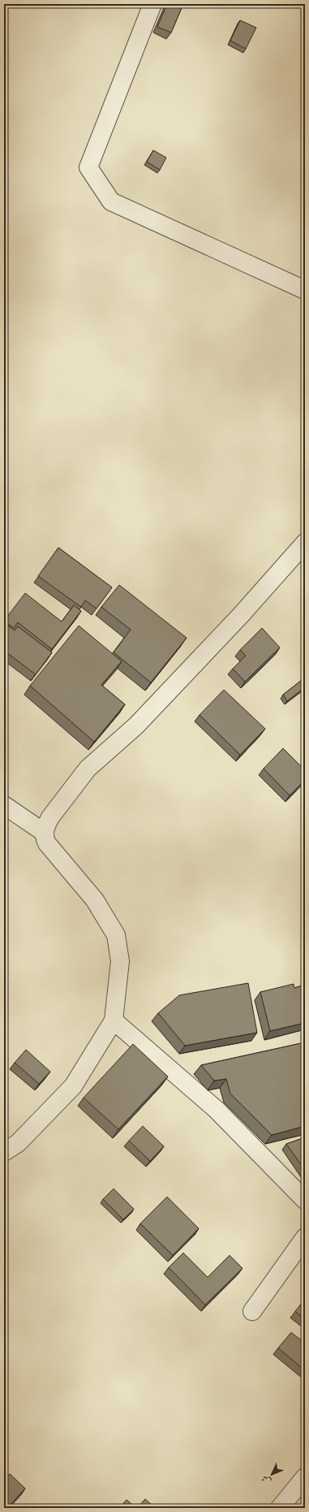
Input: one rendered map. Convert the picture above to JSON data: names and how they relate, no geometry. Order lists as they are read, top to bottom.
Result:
{
  "north": "bottom left"
}
